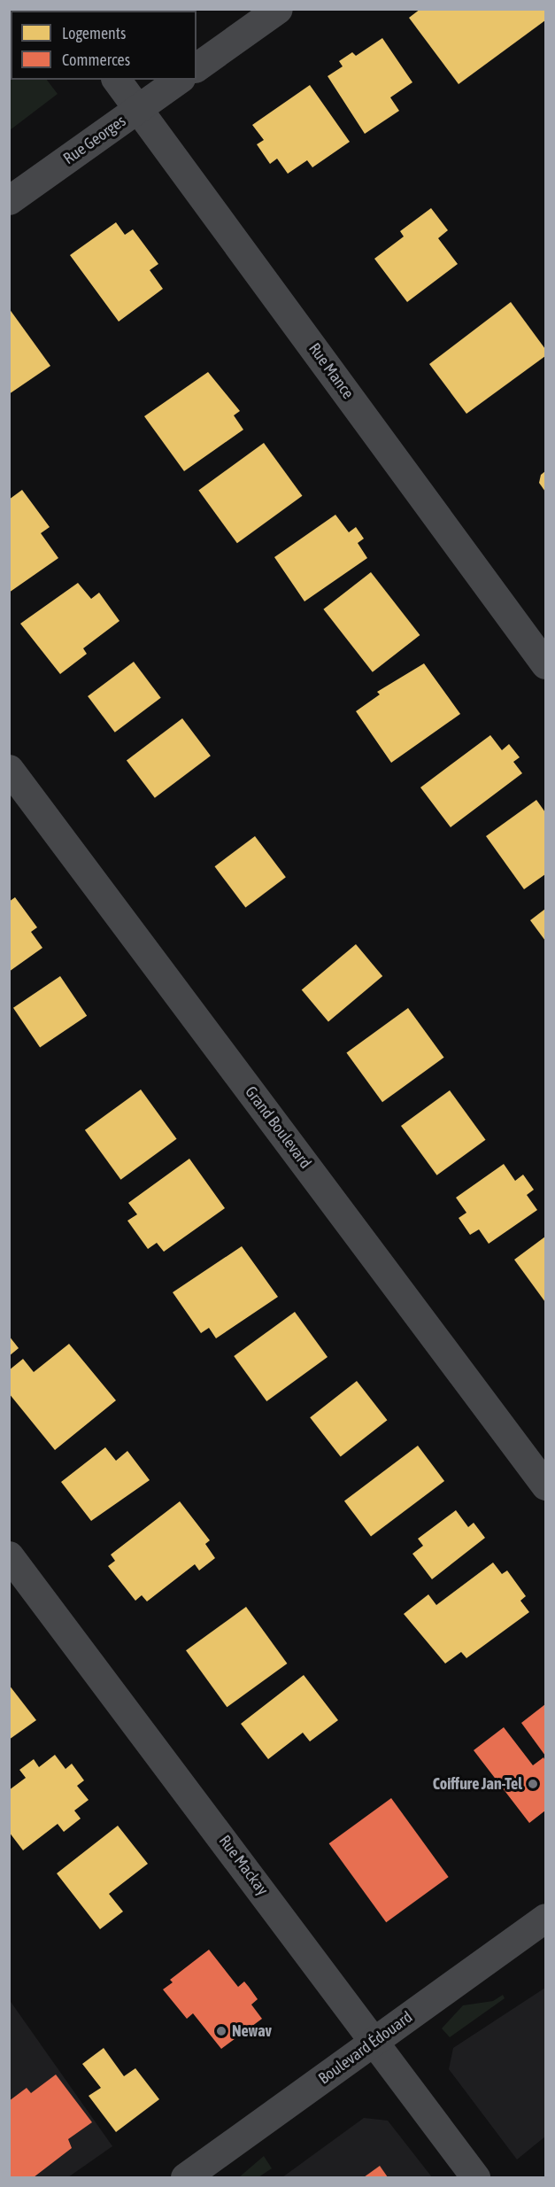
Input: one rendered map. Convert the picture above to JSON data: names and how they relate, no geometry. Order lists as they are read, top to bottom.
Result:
{
  "streets": {
    "street": [
      "Rue Georges",
      "Rue Mance",
      "Grand Boulevard",
      "Rue Mackay",
      "Boulevard Édouard"
    ]
  },
  "crossings": [
    ["Rue Georges", "Rue Mance"],
    ["Rue Mackay", "Boulevard Édouard"]
  ],
  "places": ["Coiffure Jan-Tel", "Newav"],
  "legend": ["Logements", "Commerces"]
}
